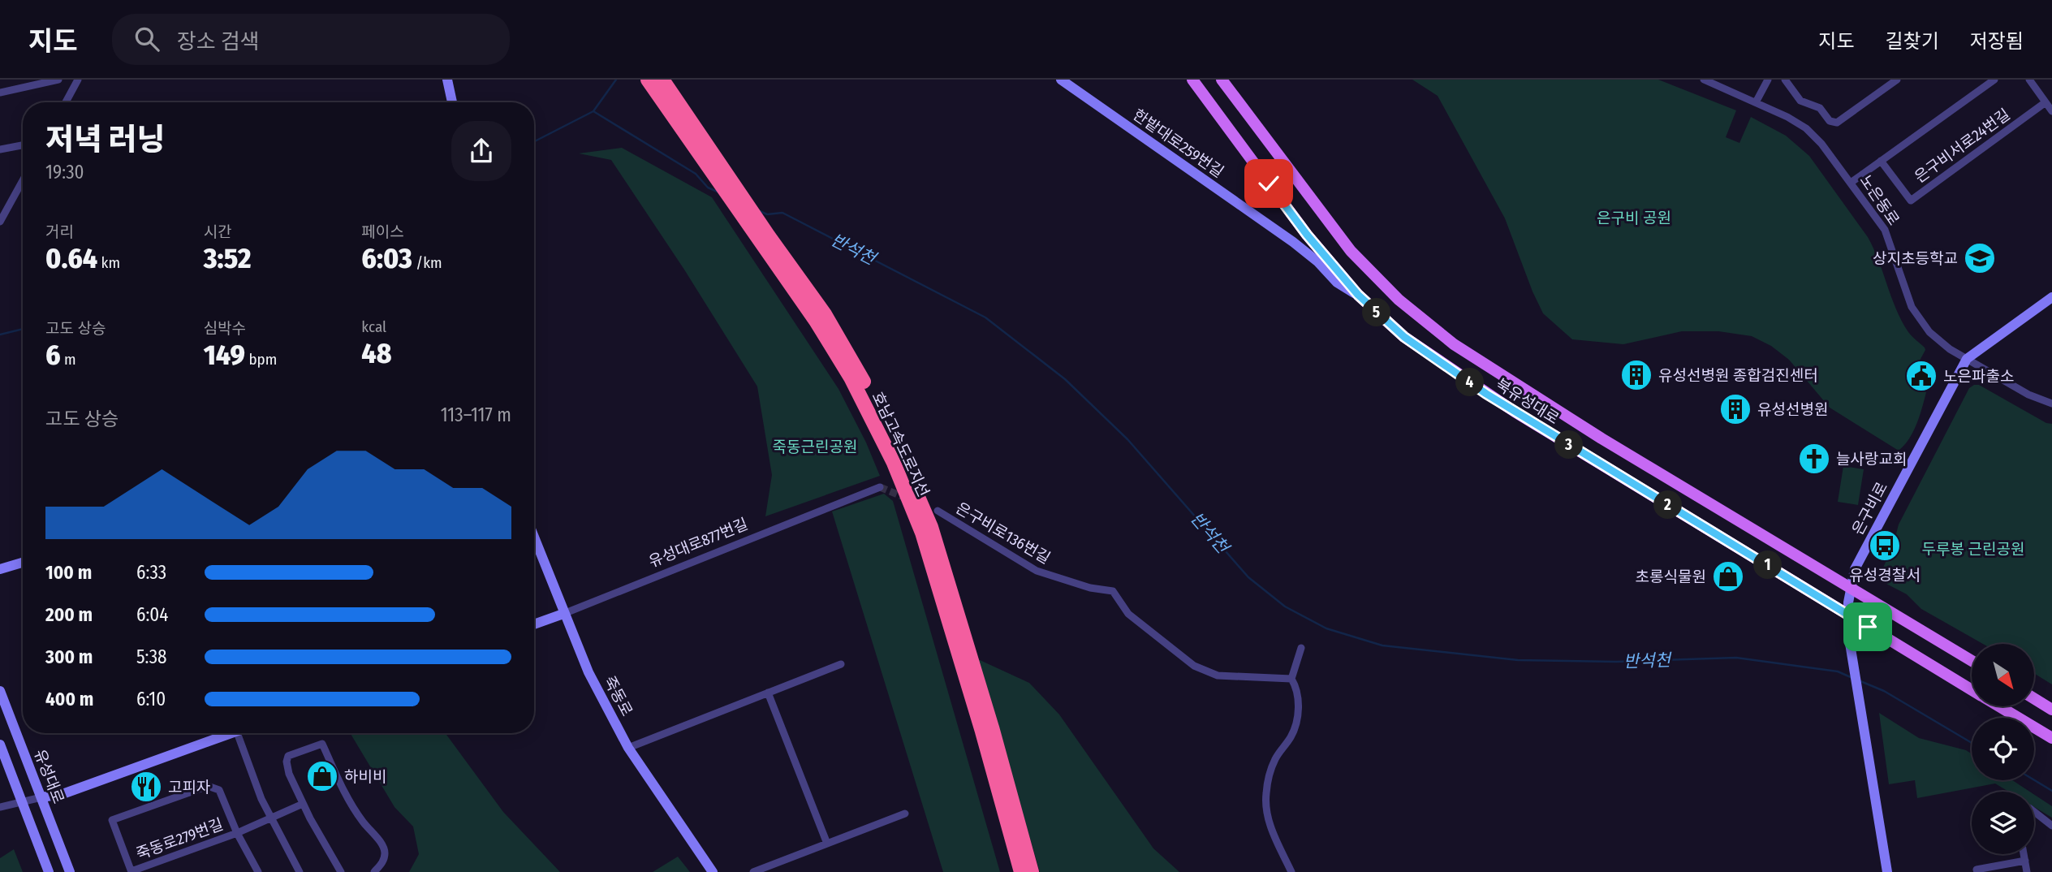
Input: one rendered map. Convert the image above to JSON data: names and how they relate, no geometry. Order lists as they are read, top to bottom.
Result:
{
  "streets": {
    "highway": ["호남고속도로지선"],
    "main road": ["북유성대로"],
    "street": [
      "한밭대로259번길",
      "은구비서로24번길",
      "노은동로",
      "은구비로",
      "은구비로136번길",
      "유성대로877번길",
      "죽동로",
      "유성대로",
      "죽동로279번길"
    ]
  },
  "crossings": [
    ["한밭대로259번길", "북유성대로"],
    ["노은동로", "은구비로"],
    ["북유성대로", "은구비로"],
    ["유성대로877번길", "죽동로"]
  ],
  "water": ["반석천"],
  "parks": ["은구비 공원", "죽동근린공원", "두루봉 근린공원"],
  "places": {
    "school or university": ["상지초등학교"],
    "building": ["유성선병원 종합검진센터", "유성선병원"],
    "public building": ["노은파출소"],
    "church": ["늘사랑교회"],
    "bus stop": ["유성경찰서"],
    "shop": ["초롱식물원", "하비비"],
    "restaurant": ["고피자"]
  },
  "north": "bottom right",
  "page": {
    "header": "지도",
    "search": "장소 검색",
    "nav": ["지도", "길찾기", "저장됨"],
    "heading": ["저녁 러닝", "19:30"],
    "stats": [
      ["거리", "0.64 km"],
      ["시간", "3:52"],
      ["페이스", "6:03 /km"],
      ["고도 상승", "6 m"],
      ["심박수", "149 bpm"],
      ["kcal", "48"]
    ],
    "pins": [
      "5",
      "4",
      "3",
      "2",
      "1"
    ],
    "chart": ["고도 상승", "113–117 m"],
    "list": [
      {
        "name": "100 m",
        "note": "6:33"
      },
      {
        "name": "200 m",
        "note": "6:04"
      },
      {
        "name": "300 m",
        "note": "5:38"
      },
      {
        "name": "400 m",
        "note": "6:10"
      }
    ]
  }
}
